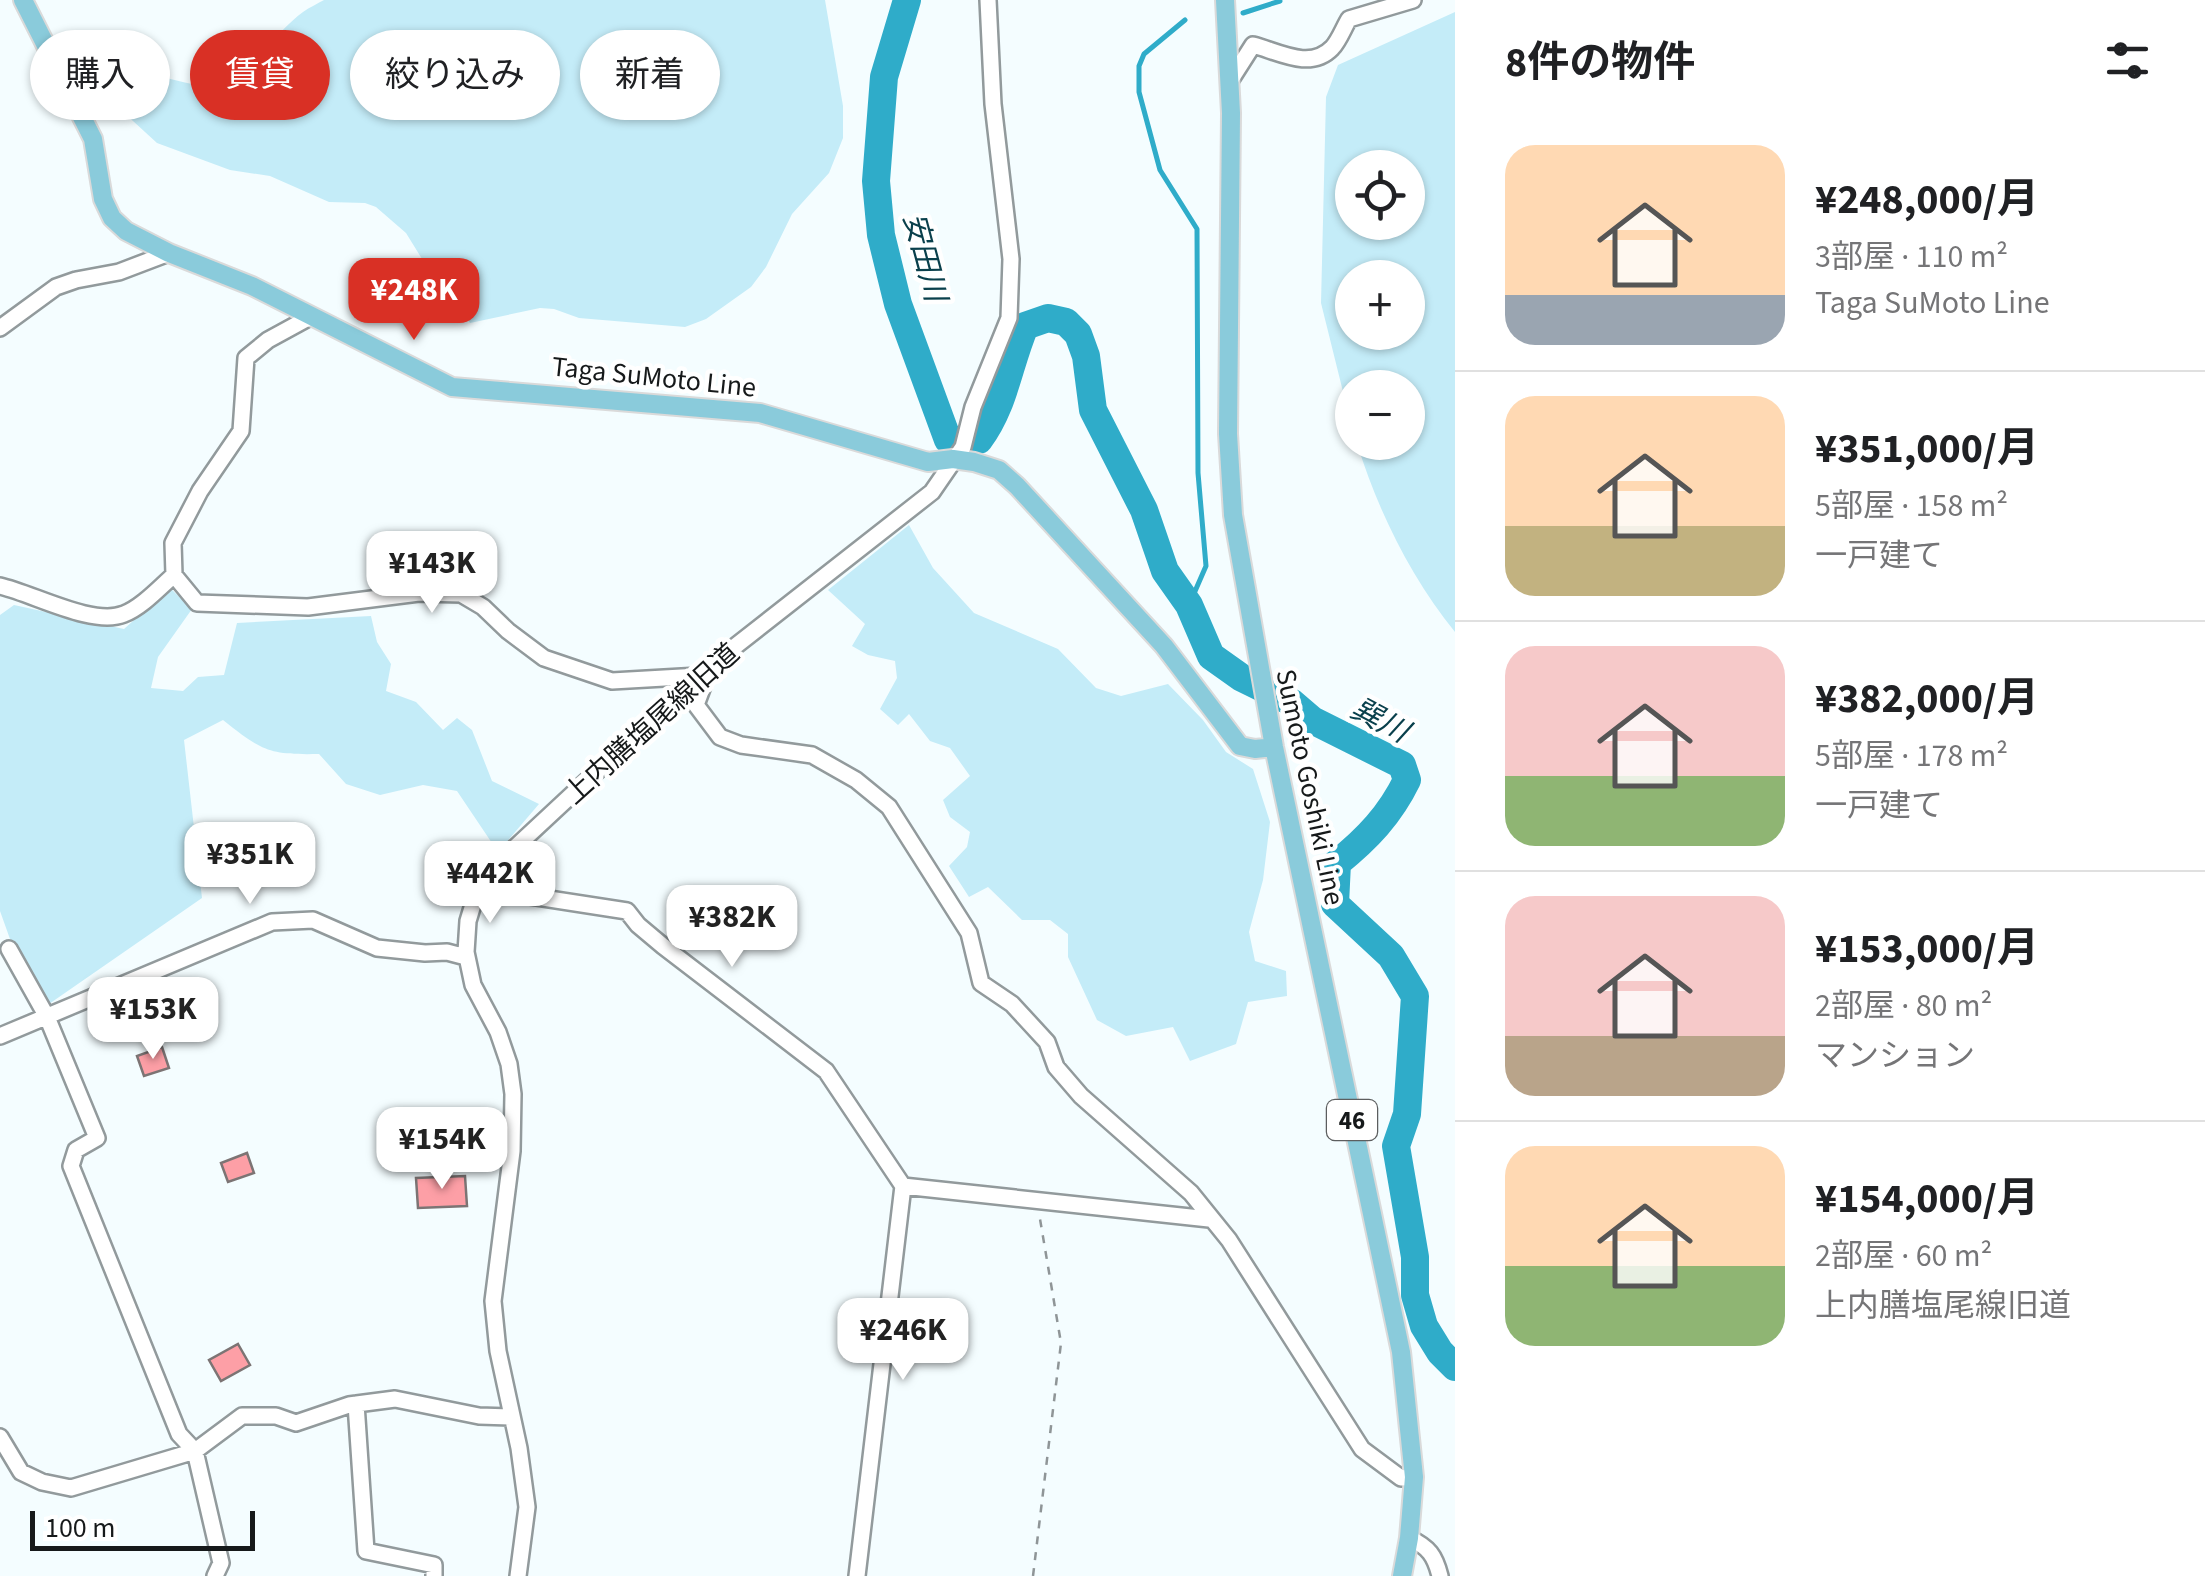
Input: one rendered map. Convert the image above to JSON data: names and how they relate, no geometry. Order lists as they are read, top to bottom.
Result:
{
  "streets": {
    "main road": ["Taga SuMoto Line", "Sumoto Goshiki Line", "46"],
    "street": ["上内膳塩尾線旧道"]
  },
  "crossings": [
    ["Taga SuMoto Line", "上内膳塩尾線旧道"],
    ["Taga SuMoto Line", "Sumoto Goshiki Line"]
  ],
  "water": ["安田川", "巽川"],
  "scale_bar": "100 m",
  "page": {
    "heading": "8件の物件",
    "chip": [
      "購入",
      "賃貸",
      "絞り込み",
      "新着"
    ],
    "list": [
      {
        "name": "¥248,000/月",
        "note": "3部屋 · 110 m² · Taga SuMoto Line"
      },
      {
        "name": "¥351,000/月",
        "note": "5部屋 · 158 m² · 一戸建て"
      },
      {
        "name": "¥382,000/月",
        "note": "5部屋 · 178 m² · 一戸建て"
      },
      {
        "name": "¥153,000/月",
        "note": "2部屋 · 80 m² · マンション"
      },
      {
        "name": "¥154,000/月",
        "note": "2部屋 · 60 m² · 上内膳塩尾線旧道"
      }
    ],
    "map_buttons": ["+", "−"],
    "price": [
      "¥248K",
      "¥143K",
      "¥351K",
      "¥442K",
      "¥382K",
      "¥153K",
      "¥154K",
      "¥246K"
    ],
    "scale": "100 m"
  }
}
